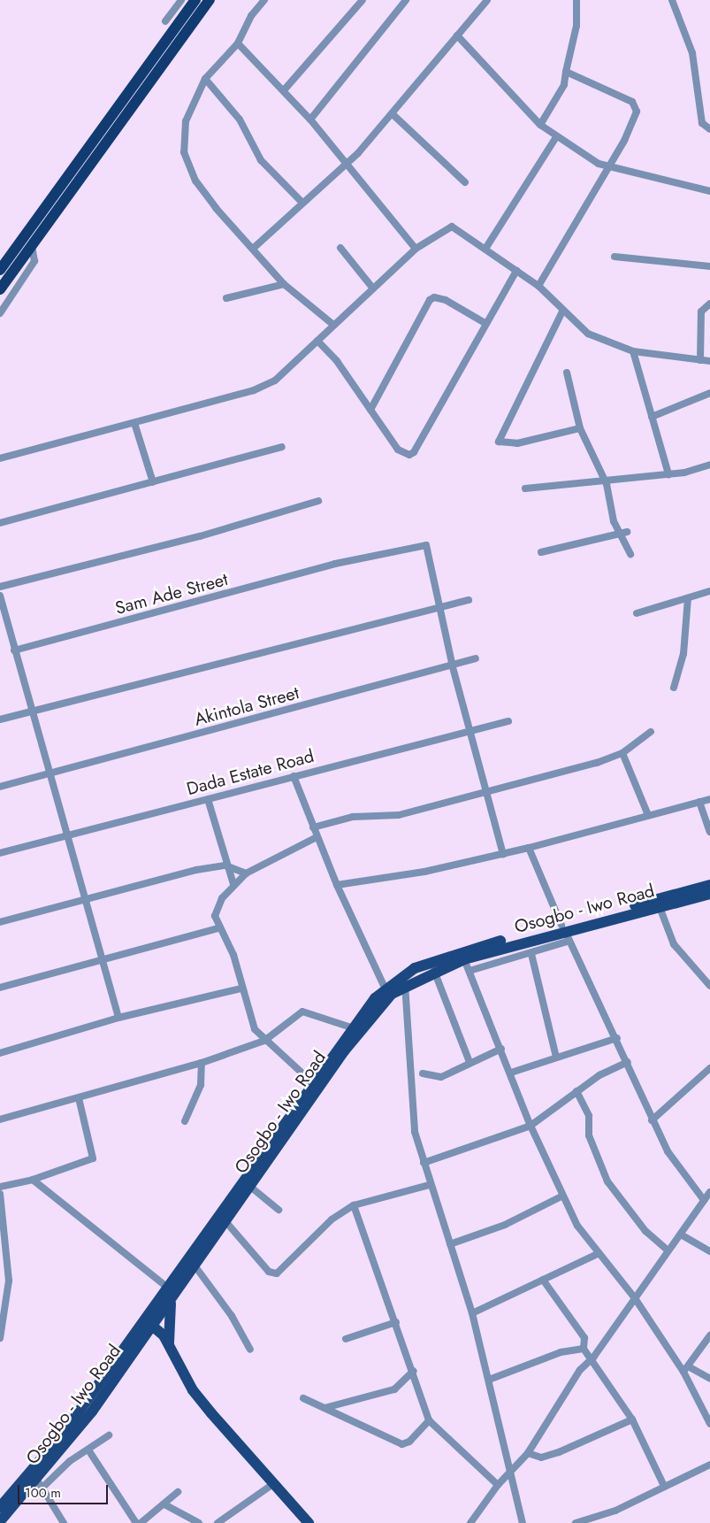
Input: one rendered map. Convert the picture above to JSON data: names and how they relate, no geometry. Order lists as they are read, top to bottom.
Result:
{
  "streets": {
    "main road": ["Osogbo - Iwo Road"],
    "street": ["Sam Ade Street", "Akintola Street", "Dada Estate Road"]
  },
  "scale_bar": "100 m"
}
